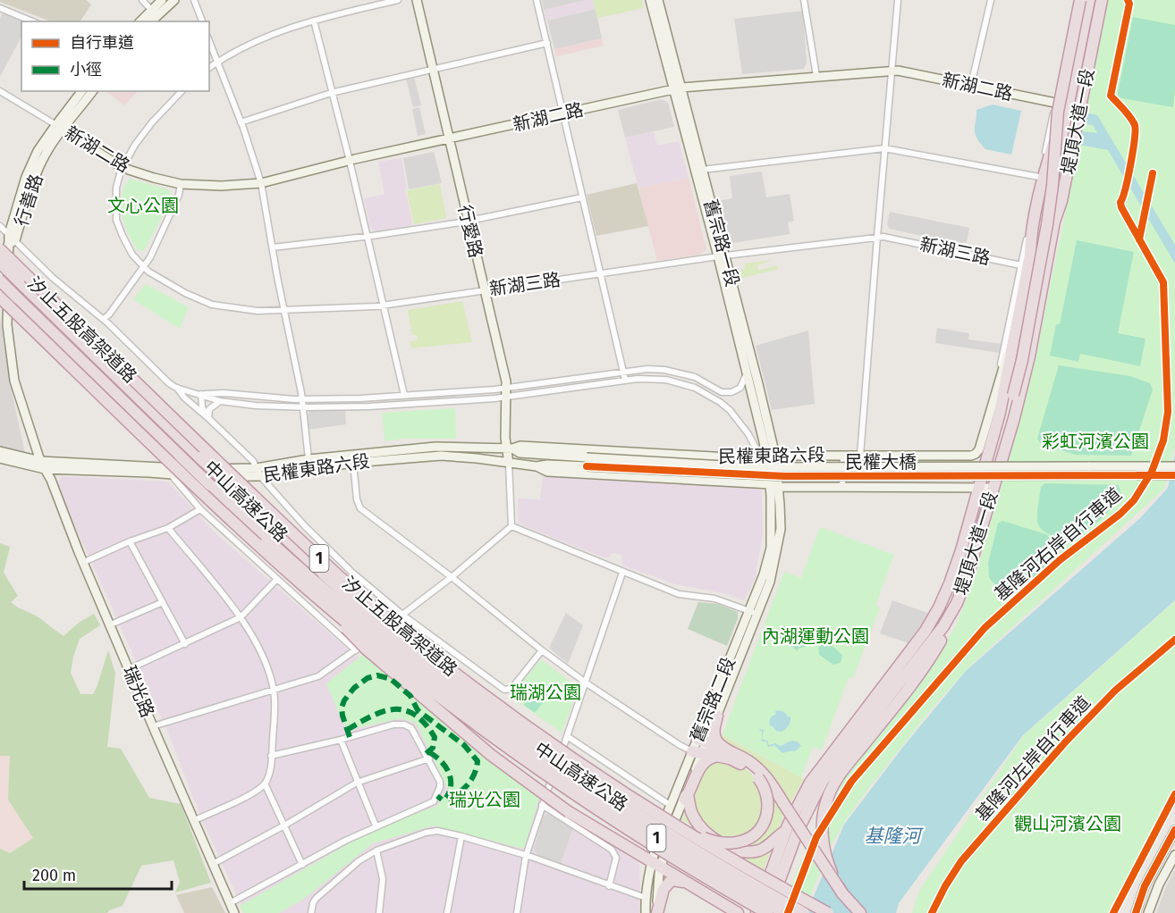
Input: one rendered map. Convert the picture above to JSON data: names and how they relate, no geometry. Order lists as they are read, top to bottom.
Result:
{
  "streets": {
    "highway": [
      "堤頂大道一段",
      "汐止五股高架道路",
      "中山高速公路",
      "1"
    ],
    "main road": [
      "新湖二路",
      "行善路",
      "行愛路",
      "舊宗路一段",
      "民權東路六段",
      "民權大橋",
      "瑞光路",
      "舊宗路二段"
    ],
    "street": ["新湖三路"],
    "cycle path": ["基隆河右岸自行車道", "基隆河左岸自行車道"]
  },
  "crossings": [
    ["新湖二路", "堤頂大道一段"],
    ["新湖二路", "行善路"],
    ["新湖二路", "行愛路"],
    ["新湖二路", "舊宗路一段"],
    ["新湖二路", "新湖三路"],
    ["堤頂大道一段", "新湖三路"],
    ["堤頂大道一段", "汐止五股高架道路"],
    ["堤頂大道一段", "民權東路六段"],
    ["行善路", "汐止五股高架道路"],
    ["行善路", "民權東路六段"],
    ["行善路", "瑞光路"],
    ["行愛路", "新湖三路"],
    ["行愛路", "民權東路六段"],
    ["舊宗路一段", "新湖三路"],
    ["舊宗路一段", "民權東路六段"],
    ["舊宗路一段", "舊宗路二段"],
    ["民權東路六段", "民權大橋"],
    ["民權東路六段", "瑞光路"],
    ["民權東路六段", "舊宗路二段"]
  ],
  "water": ["基隆河"],
  "parks": [
    "文心公園",
    "彩虹河濱公園",
    "內湖運動公園",
    "瑞湖公園",
    "瑞光公園",
    "觀山河濱公園"
  ],
  "legend": ["自行車道", "小徑"],
  "scale_bar": "200 m"
}
